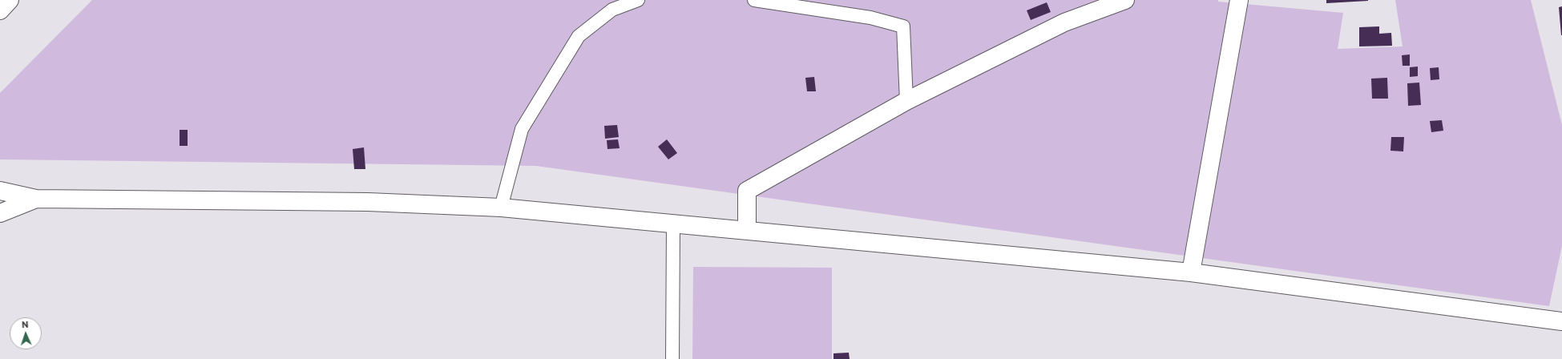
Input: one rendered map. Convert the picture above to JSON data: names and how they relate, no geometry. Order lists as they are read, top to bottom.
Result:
{
  "north": "top"
}
